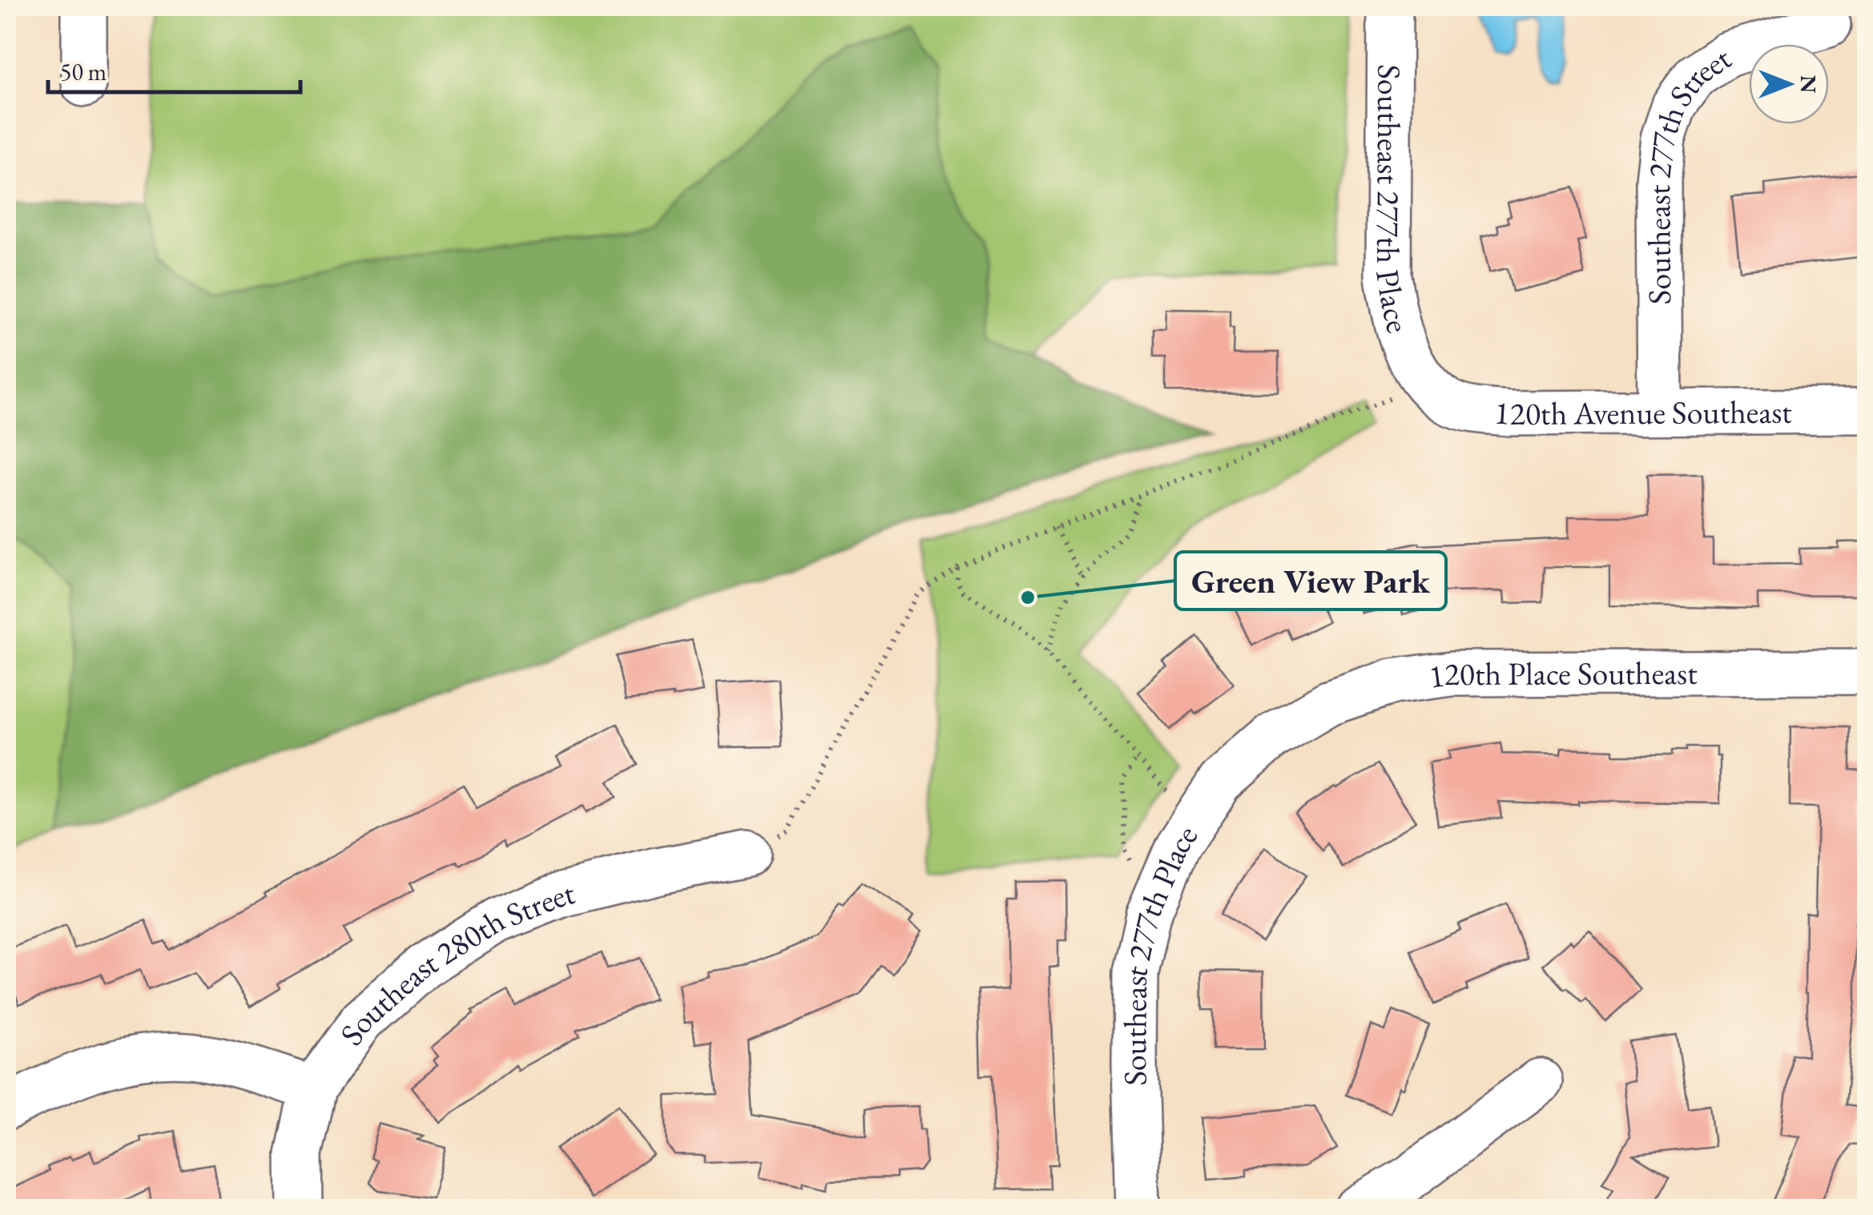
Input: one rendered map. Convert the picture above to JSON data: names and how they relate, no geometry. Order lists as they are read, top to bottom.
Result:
{
  "streets": {
    "street": [
      "Southeast 277th Street",
      "Southeast 277th Place",
      "120th Avenue Southeast",
      "120th Place Southeast",
      "Southeast 280th Street"
    ]
  },
  "crossings": [
    ["Southeast 277th Street", "120th Avenue Southeast"],
    ["Southeast 277th Place", "120th Avenue Southeast"],
    ["Southeast 277th Place", "120th Place Southeast"]
  ],
  "places": ["Green View Park"],
  "scale_bar": "50 m",
  "north": "right"
}
